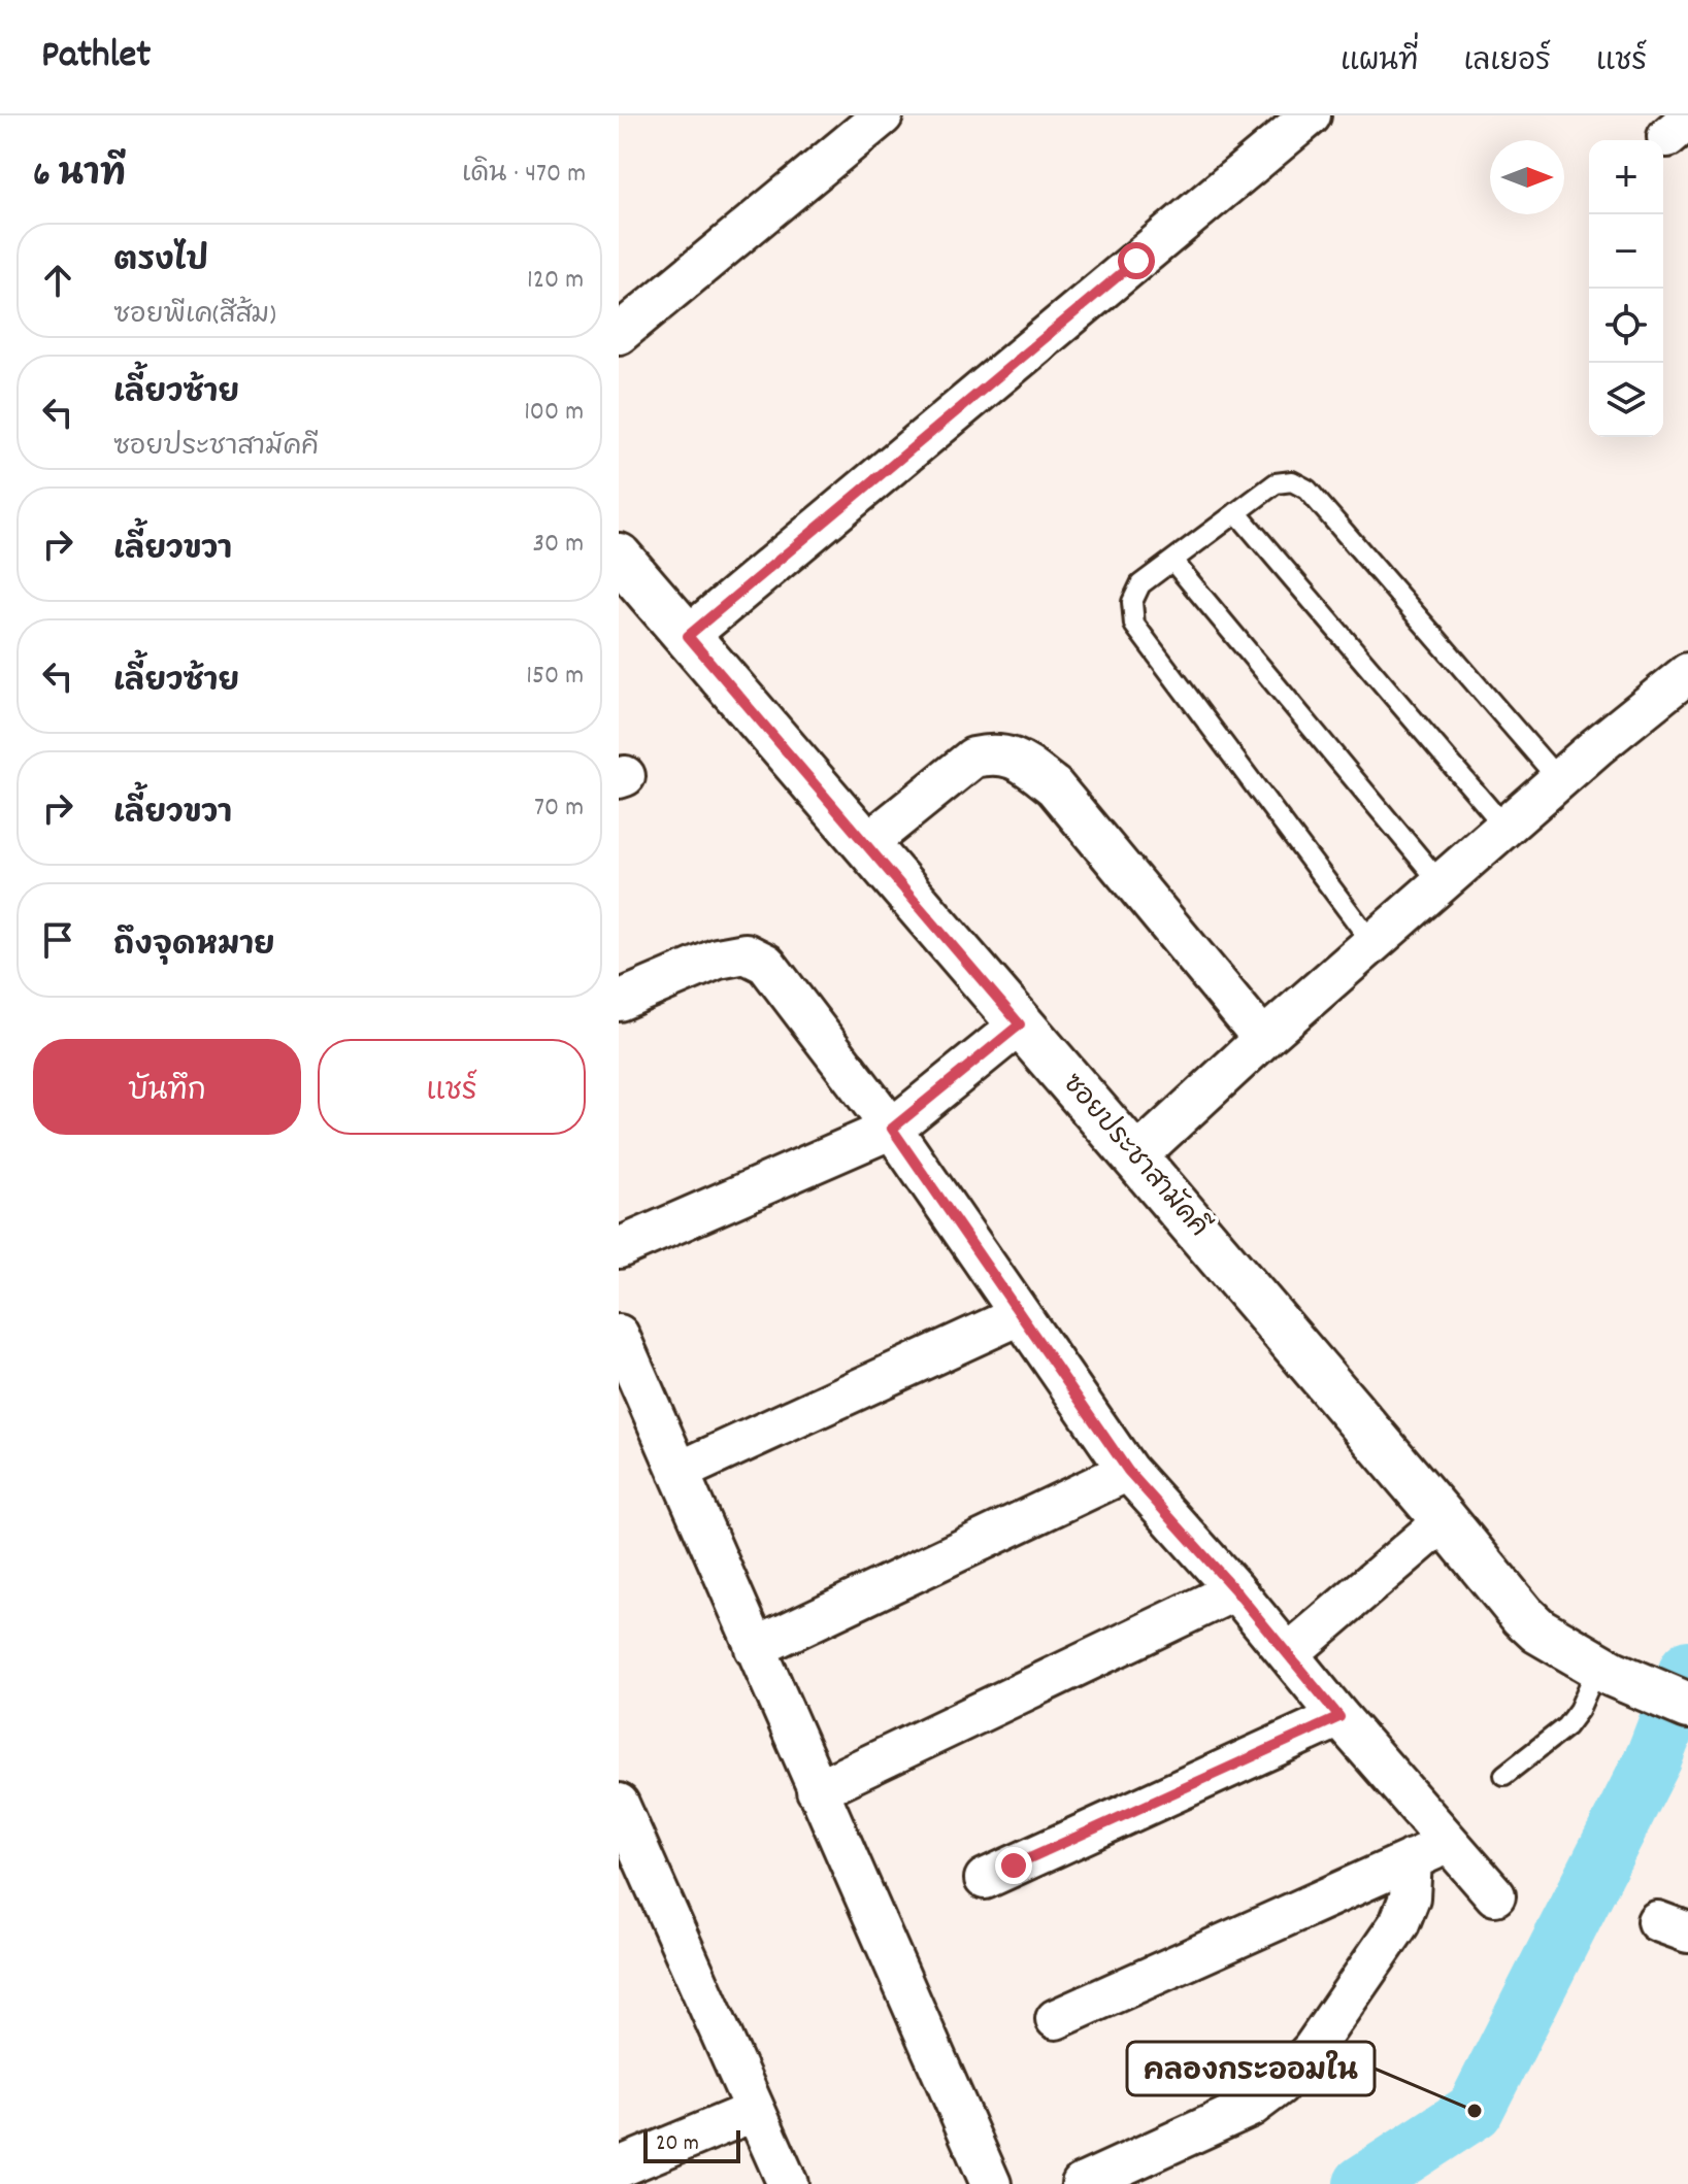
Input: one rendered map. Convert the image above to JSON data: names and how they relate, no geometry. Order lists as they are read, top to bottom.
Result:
{
  "streets": {
    "street": ["ซอยประชาสามัคคี"]
  },
  "places": ["คลองกระออมใน"],
  "scale_bar": "20 m",
  "north": "right",
  "page": {
    "header": "Pathlet",
    "nav": ["แผนที่", "เลเยอร์", "แชร์"],
    "heading": ["6 นาที", "เดิน · 470 m"],
    "map_buttons": ["+", "−"],
    "list": [
      ["ตรงไป", "ซอยพีเค(สีส้ม)", "120 m"],
      ["เลี้ยวซ้าย", "ซอยประชาสามัคคี", "100 m"],
      ["เลี้ยวขวา", "30 m"],
      ["เลี้ยวซ้าย", "150 m"],
      ["เลี้ยวขวา", "70 m"],
      "ถึงจุดหมาย"
    ],
    "buttons": ["บันทึก", "แชร์"],
    "scale": "20 m"
  }
}
